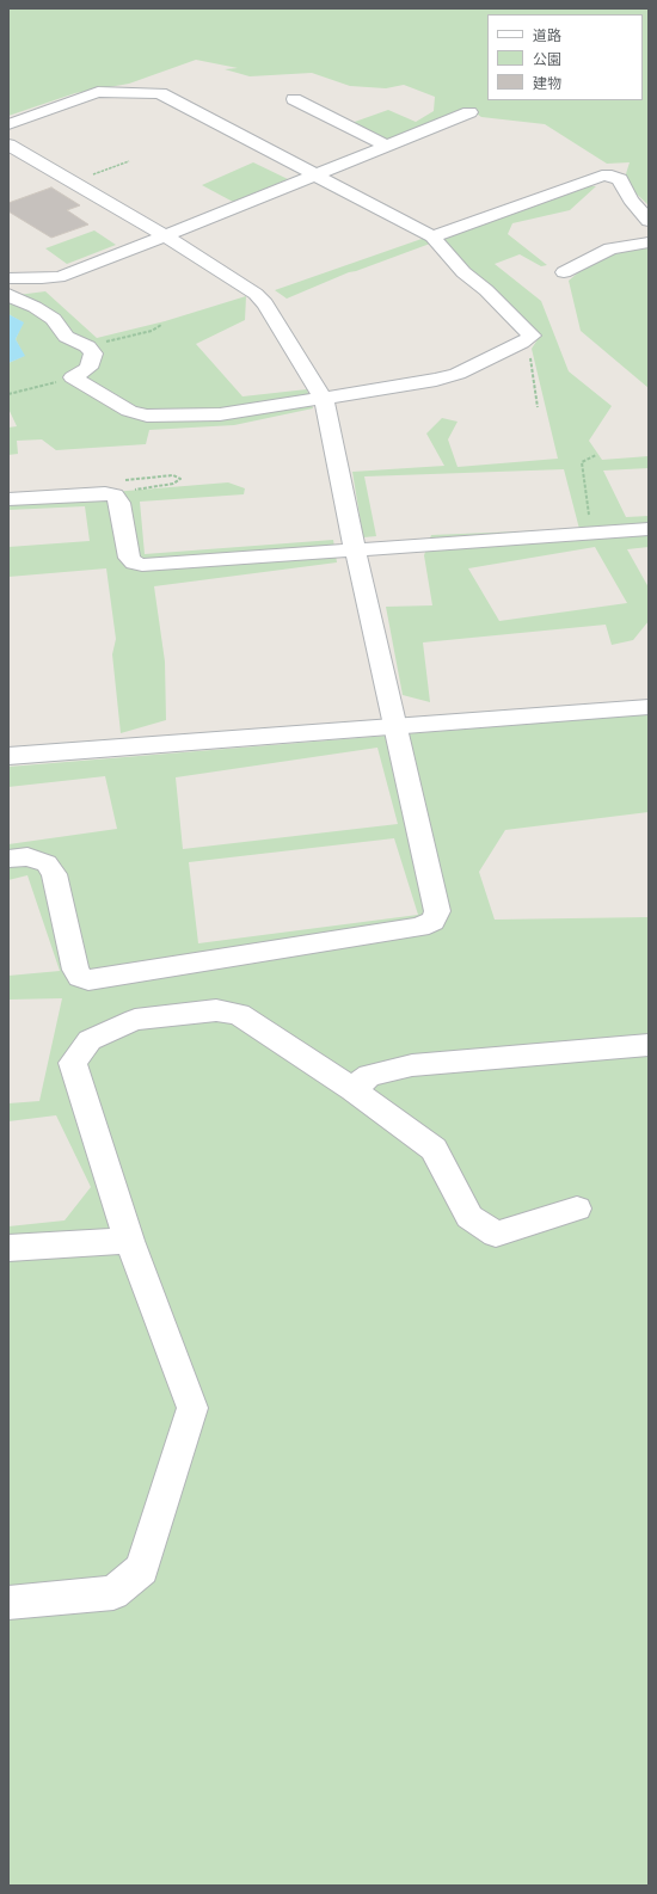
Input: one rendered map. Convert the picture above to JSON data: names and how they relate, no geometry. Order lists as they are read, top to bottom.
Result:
{
  "legend": ["道路", "公園", "建物"]
}
